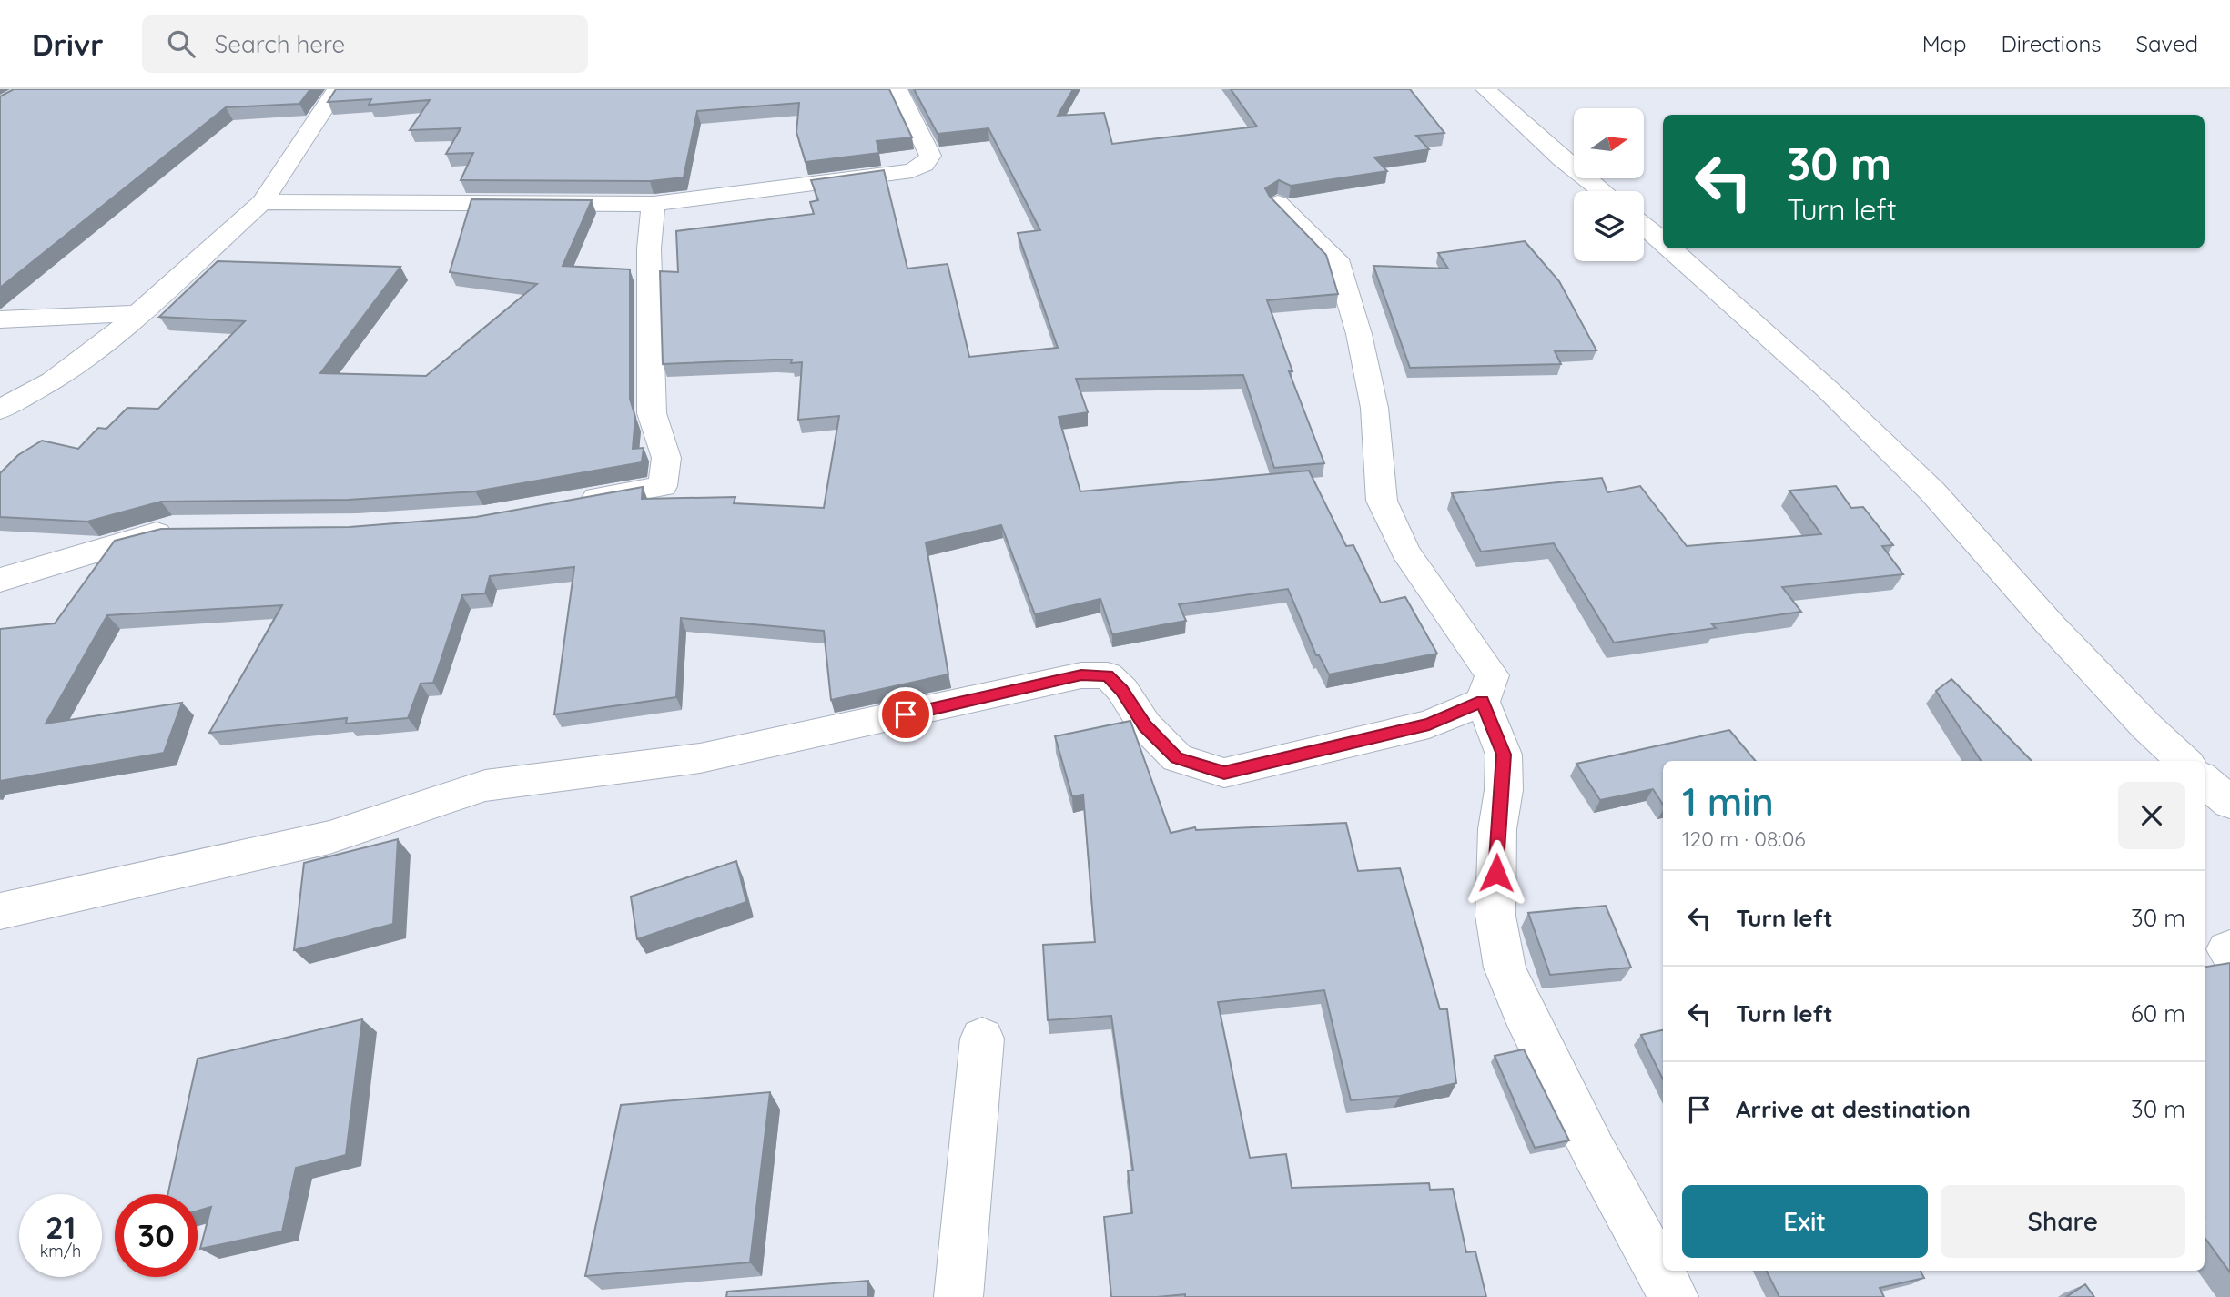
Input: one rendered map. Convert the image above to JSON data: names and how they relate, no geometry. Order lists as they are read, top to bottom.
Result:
{
  "north": "right",
  "page": {
    "header": "Drivr",
    "search": "Search here",
    "nav": ["Map", "Directions", "Saved"],
    "turn": ["30 m", "Turn left"],
    "heading": ["1 min", "120 m · 08:06"],
    "list": [
      {
        "name": "Turn left",
        "value": "30 m"
      },
      {
        "name": "Turn left",
        "value": "60 m"
      },
      {
        "name": "Arrive at destination",
        "value": "30 m"
      }
    ],
    "buttons": ["Exit", "Share"],
    "speed": "21 km/h",
    "limit": "30"
  }
}
